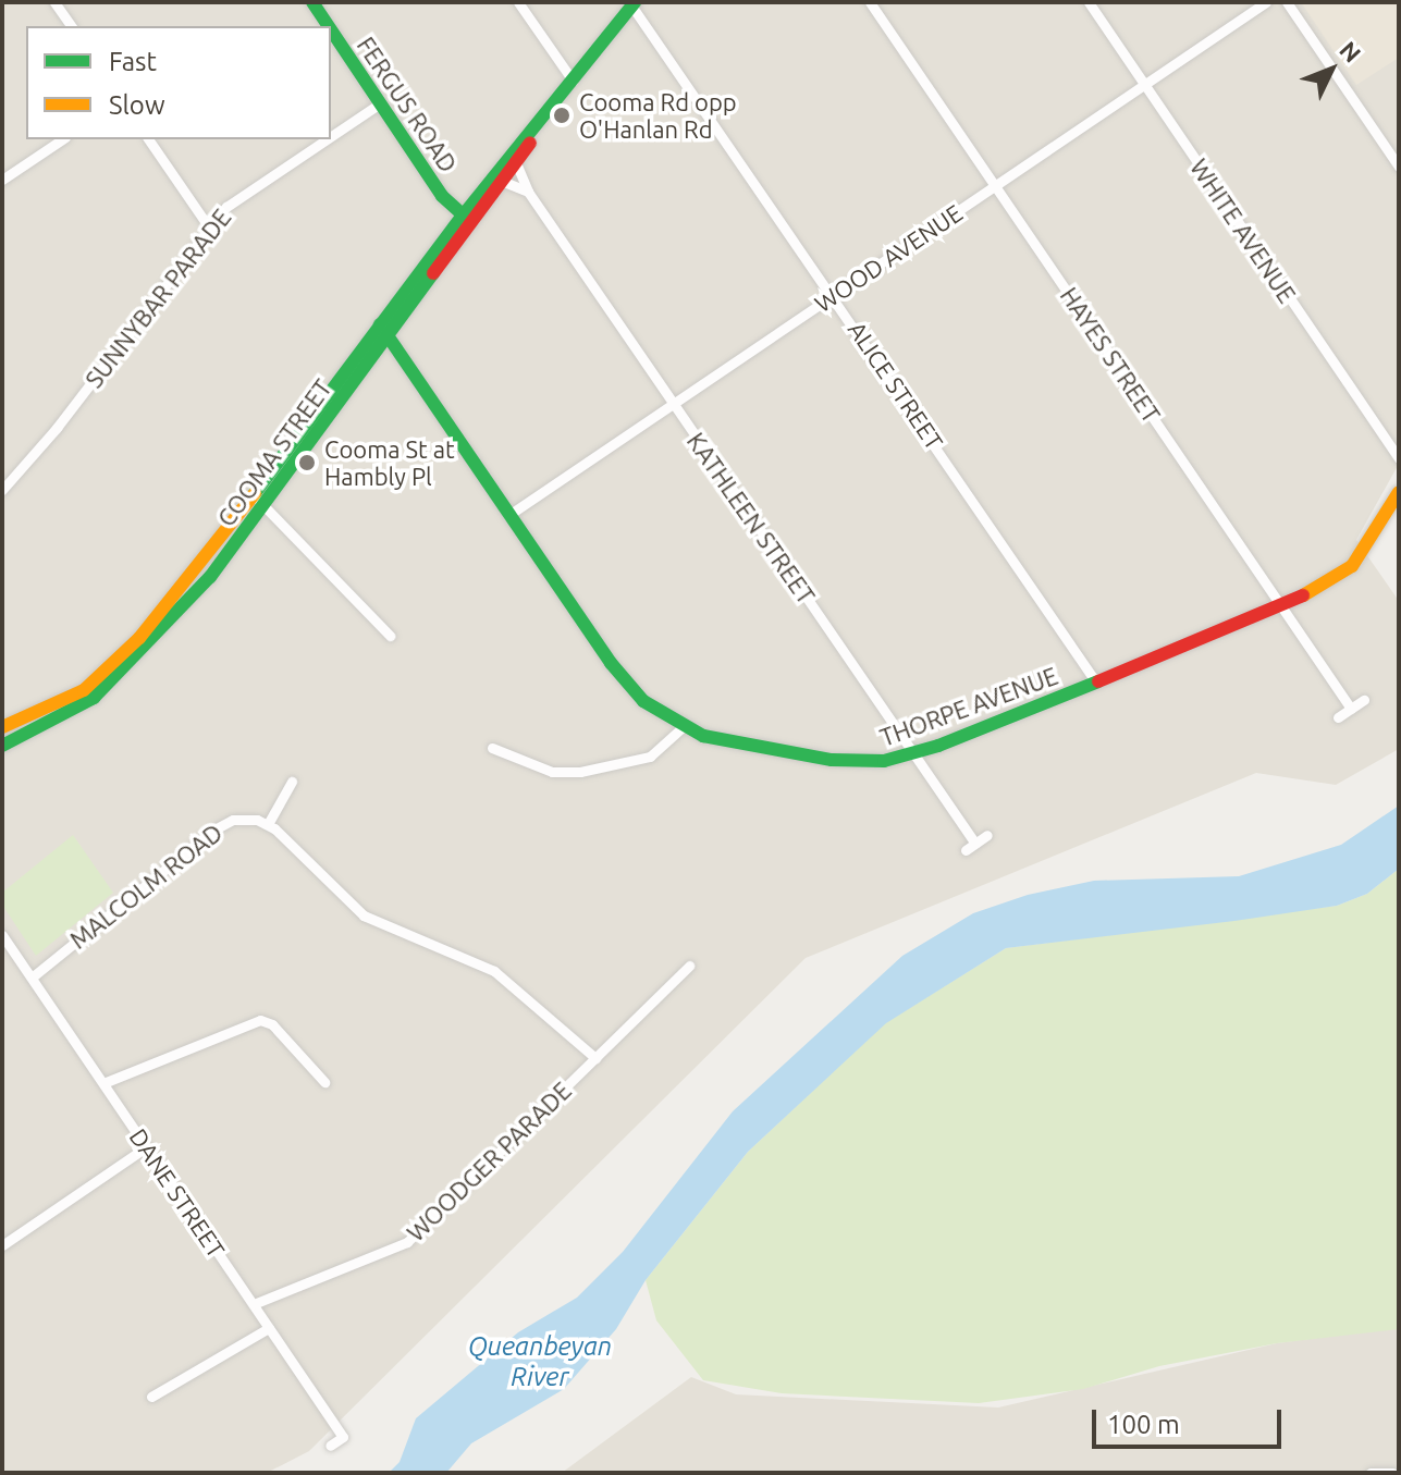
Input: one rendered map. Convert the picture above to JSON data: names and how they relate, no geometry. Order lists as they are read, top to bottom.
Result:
{
  "streets": {
    "main road": ["FERGUS ROAD", "COOMA STREET", "THORPE AVENUE"],
    "street": [
      "WHITE AVENUE",
      "WOOD AVENUE",
      "SUNNYBAR PARADE",
      "HAYES STREET",
      "ALICE STREET",
      "KATHLEEN STREET",
      "MALCOLM ROAD",
      "WOODGER PARADE",
      "DANE STREET"
    ]
  },
  "crossings": [
    ["FERGUS ROAD", "SUNNYBAR PARADE"],
    ["FERGUS ROAD", "COOMA STREET"],
    ["WHITE AVENUE", "WOOD AVENUE"],
    ["WOOD AVENUE", "HAYES STREET"],
    ["WOOD AVENUE", "ALICE STREET"],
    ["WOOD AVENUE", "KATHLEEN STREET"],
    ["WOOD AVENUE", "THORPE AVENUE"],
    ["HAYES STREET", "THORPE AVENUE"],
    ["ALICE STREET", "COOMA STREET"],
    ["ALICE STREET", "THORPE AVENUE"],
    ["COOMA STREET", "KATHLEEN STREET"],
    ["COOMA STREET", "THORPE AVENUE"],
    ["KATHLEEN STREET", "THORPE AVENUE"],
    ["MALCOLM ROAD", "DANE STREET"],
    ["WOODGER PARADE", "DANE STREET"]
  ],
  "water": ["Queanbeyan River"],
  "places": ["Cooma Rd opp O'Hanlan Rd", "Cooma St at Hambly Pl"],
  "legend": ["Fast", "Slow"],
  "scale_bar": "100 m",
  "north": "top right"
}
